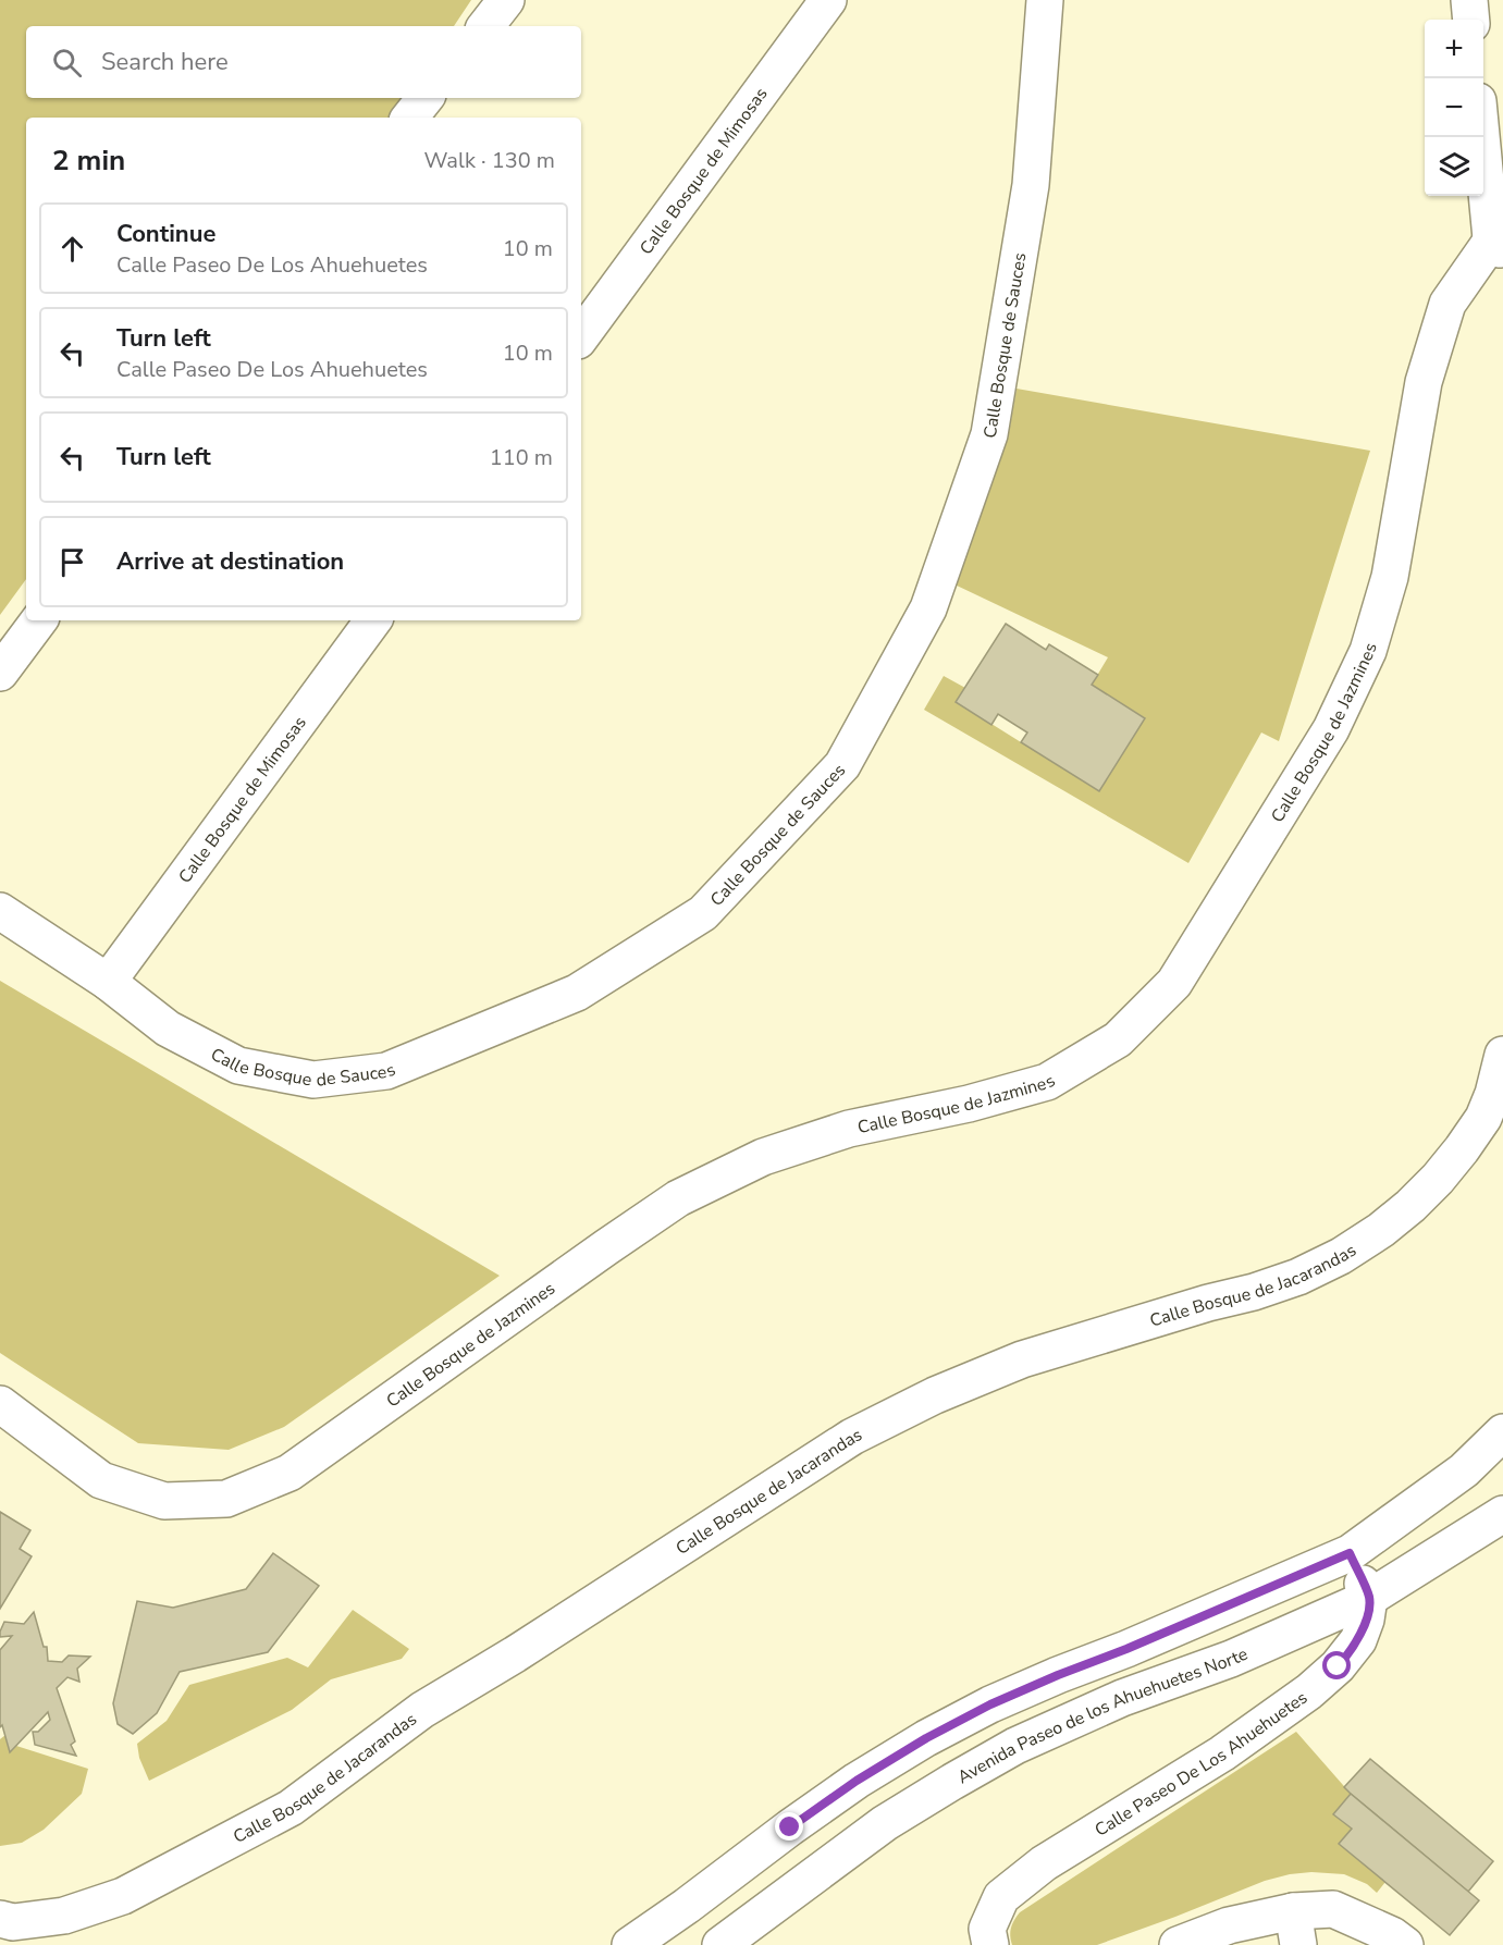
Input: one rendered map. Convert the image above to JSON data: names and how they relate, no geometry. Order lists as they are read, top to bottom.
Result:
{
  "streets": {
    "street": [
      "Calle Bosque de Mimosas",
      "Calle Bosque de Sauces",
      "Calle Bosque de Jazmines",
      "Calle Bosque de Jacarandas",
      "Avenida Paseo de los Ahuehuetes Norte",
      "Calle Paseo De Los Ahuehuetes"
    ]
  },
  "crossings": [
    ["Calle Bosque de Mimosas", "Calle Bosque de Sauces"],
    ["Avenida Paseo de los Ahuehuetes Norte", "Calle Paseo De Los Ahuehuetes"]
  ],
  "page": {
    "map_buttons": ["+", "−"],
    "search": "Search here",
    "heading": ["2 min", "Walk · 130 m"],
    "list": [
      ["Continue", "Calle Paseo De Los Ahuehuetes", "10 m"],
      ["Turn left", "Calle Paseo De Los Ahuehuetes", "10 m"],
      ["Turn left", "110 m"],
      "Arrive at destination"
    ]
  }
}
